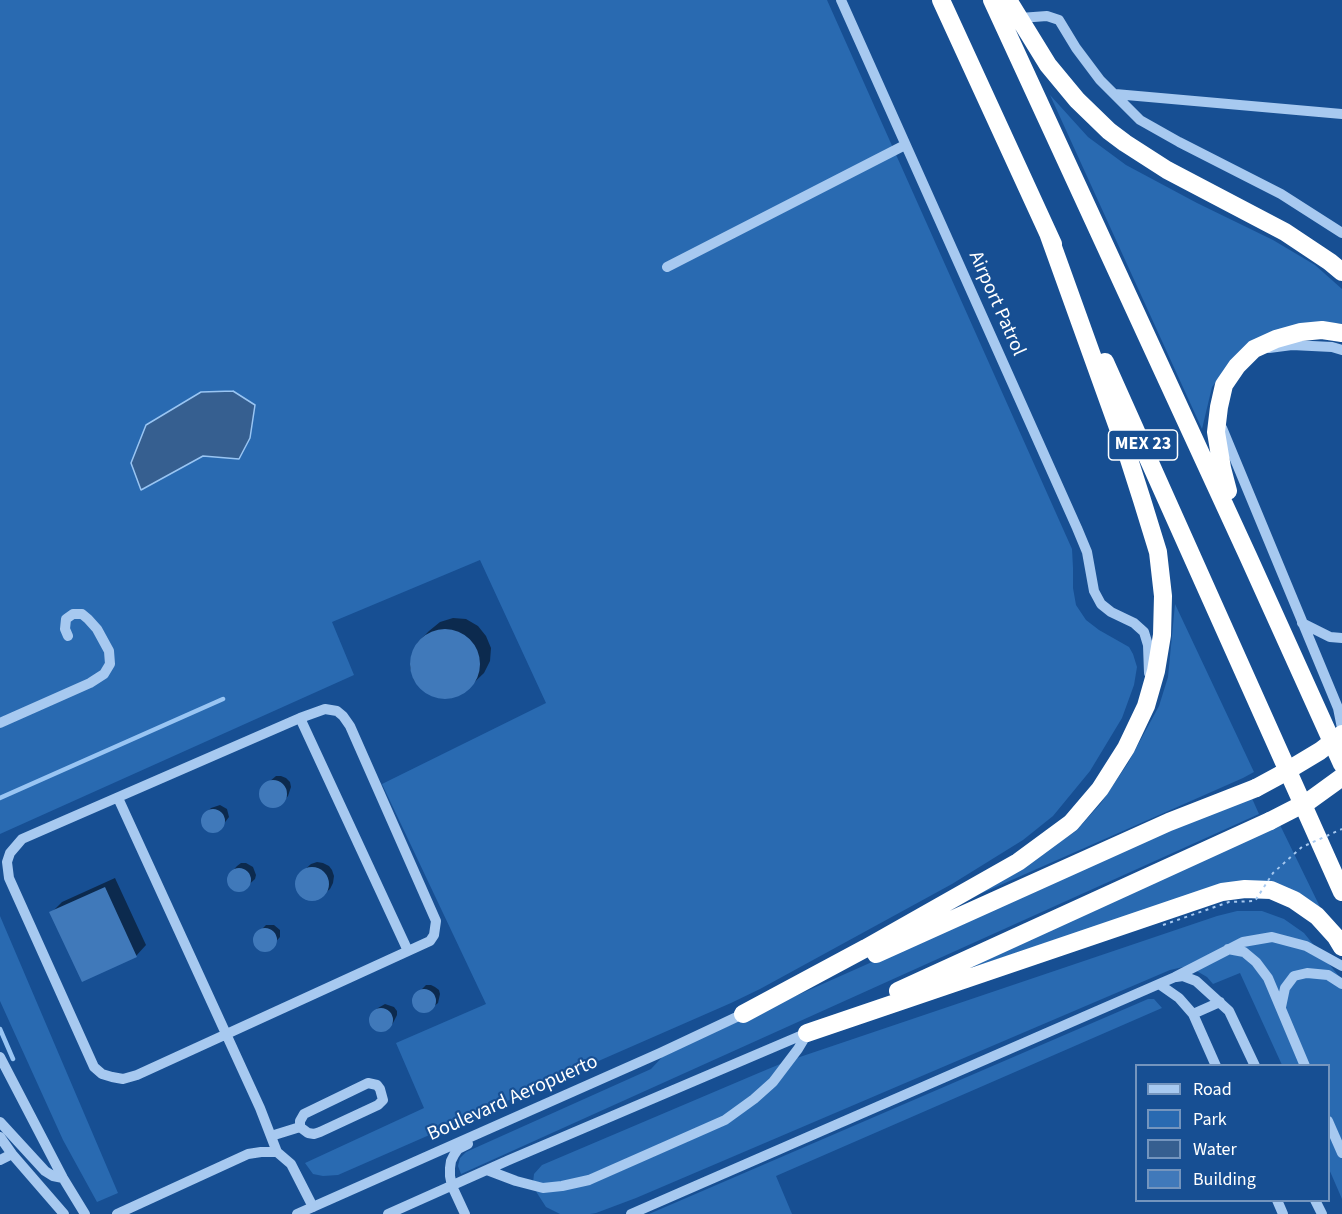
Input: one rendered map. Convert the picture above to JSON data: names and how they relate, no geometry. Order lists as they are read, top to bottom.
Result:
{
  "streets": {
    "highway": ["MEX 23"],
    "street": ["Airport Patrol", "Boulevard Aeropuerto"]
  },
  "legend": [
    "Road",
    "Park",
    "Water",
    "Building"
  ]
}
